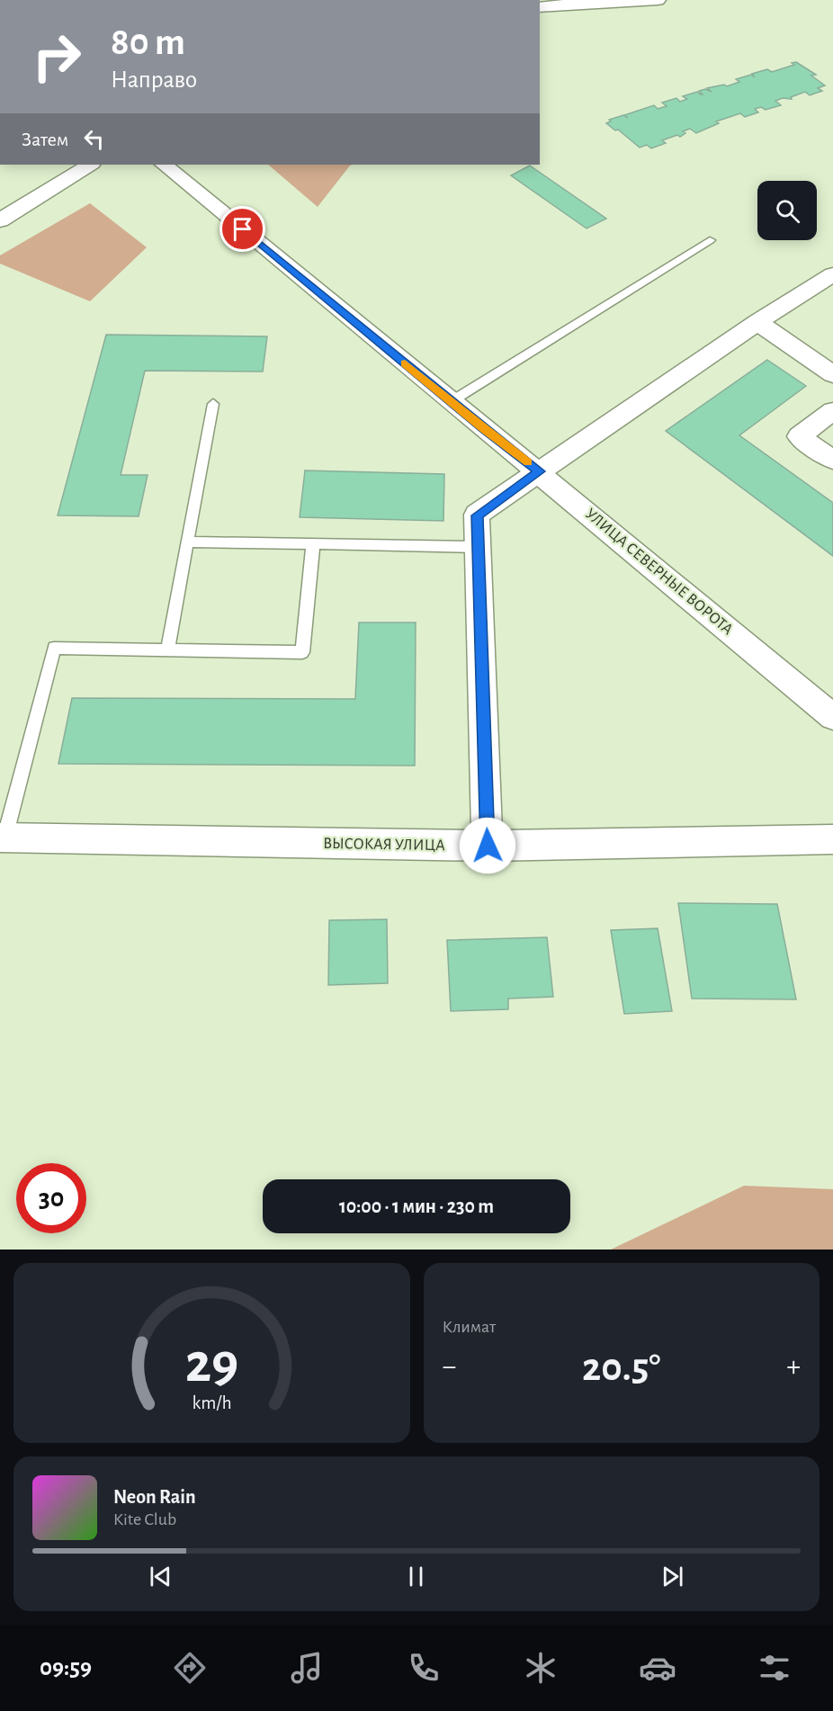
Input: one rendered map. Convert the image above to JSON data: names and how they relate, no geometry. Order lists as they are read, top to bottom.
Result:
{
  "streets": {
    "street": ["УЛИЦА СЕВЕРНЫЕ ВОРОТА", "ВЫСОКАЯ УЛИЦА"]
  },
  "page": {
    "turn": ["80 m", "Направо"],
    "then": "Затем",
    "limit": "30",
    "trip": "10:00 · 1 мин · 230 m",
    "tile": "Климат",
    "heat": ["−", "20.5°", "+"],
    "song": ["Neon Rain", "Kite Club"],
    "tabs": "09:59",
    "gauge": ["29", "km/h"]
  }
}
